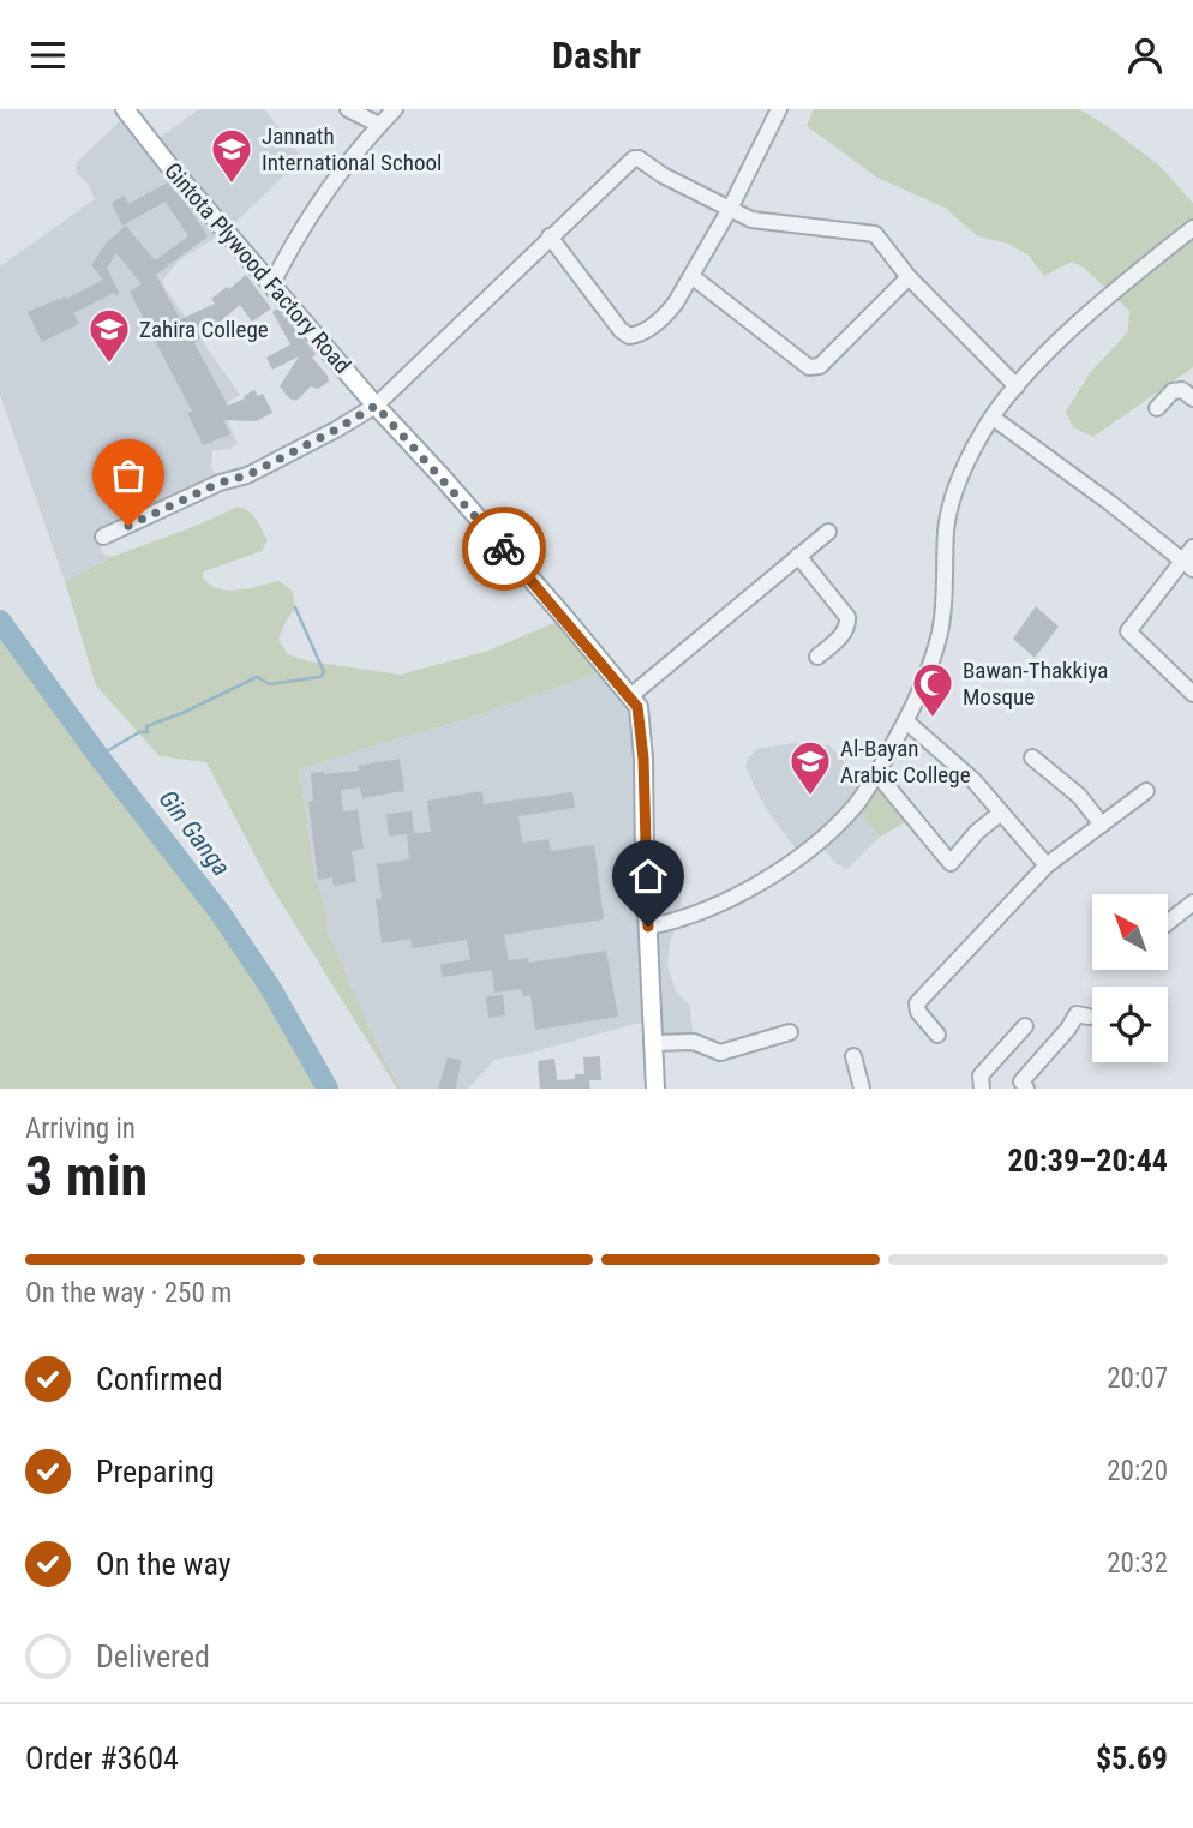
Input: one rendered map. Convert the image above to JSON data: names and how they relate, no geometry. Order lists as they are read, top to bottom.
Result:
{
  "streets": {
    "main road": ["Gintota Plywood Factory Road"]
  },
  "water": ["Gin Ganga"],
  "places": {
    "school or university": ["Jannath International School", "Zahira College", "Al-Bayan Arabic College"],
    "mosque": ["Bawan-Thakkiya Mosque"]
  },
  "north": "top left",
  "page": {
    "header": "Dashr",
    "heading": ["3 min", "Arriving in", "20:39–20:44"],
    "panel": ["Order #3604", "$5.69"],
    "bar": "On the way · 250 m",
    "list": [
      ["Confirmed", "20:07"],
      ["Preparing", "20:20"],
      ["On the way", "20:32"],
      "Delivered"
    ]
  }
}
